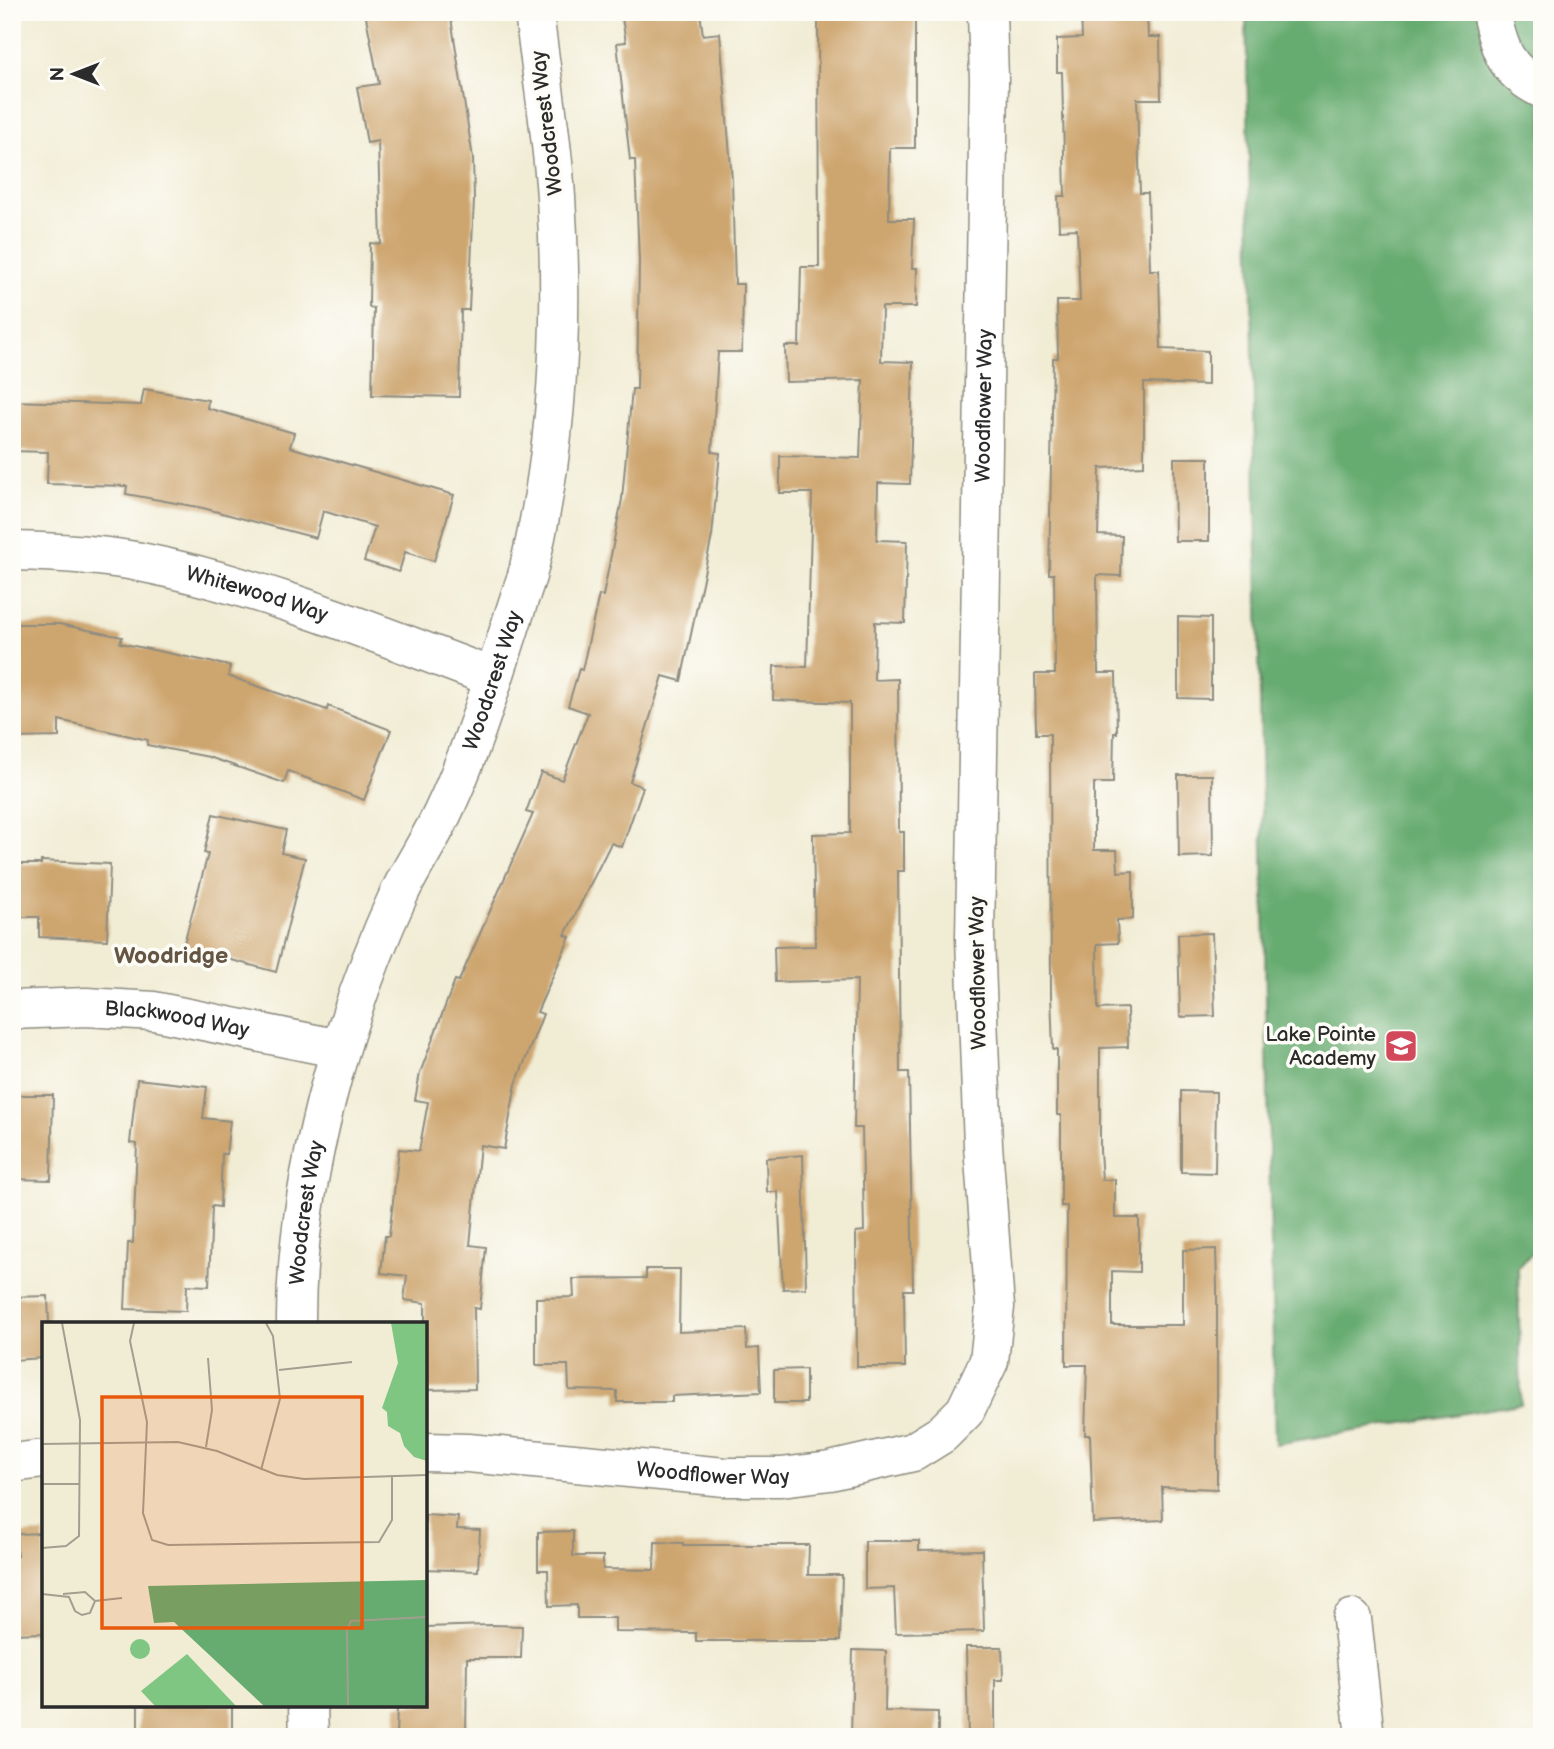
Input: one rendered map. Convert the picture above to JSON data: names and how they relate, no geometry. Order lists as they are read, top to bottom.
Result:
{
  "streets": {
    "street": [
      "Woodcrest Way",
      "Woodflower Way",
      "Whitewood Way",
      "Blackwood Way"
    ]
  },
  "crossings": [
    ["Woodcrest Way", "Whitewood Way"],
    ["Woodcrest Way", "Blackwood Way"]
  ],
  "districts": ["Woodridge"],
  "places": {
    "school or university": ["Lake Pointe Academy"]
  },
  "north": "left"
}
